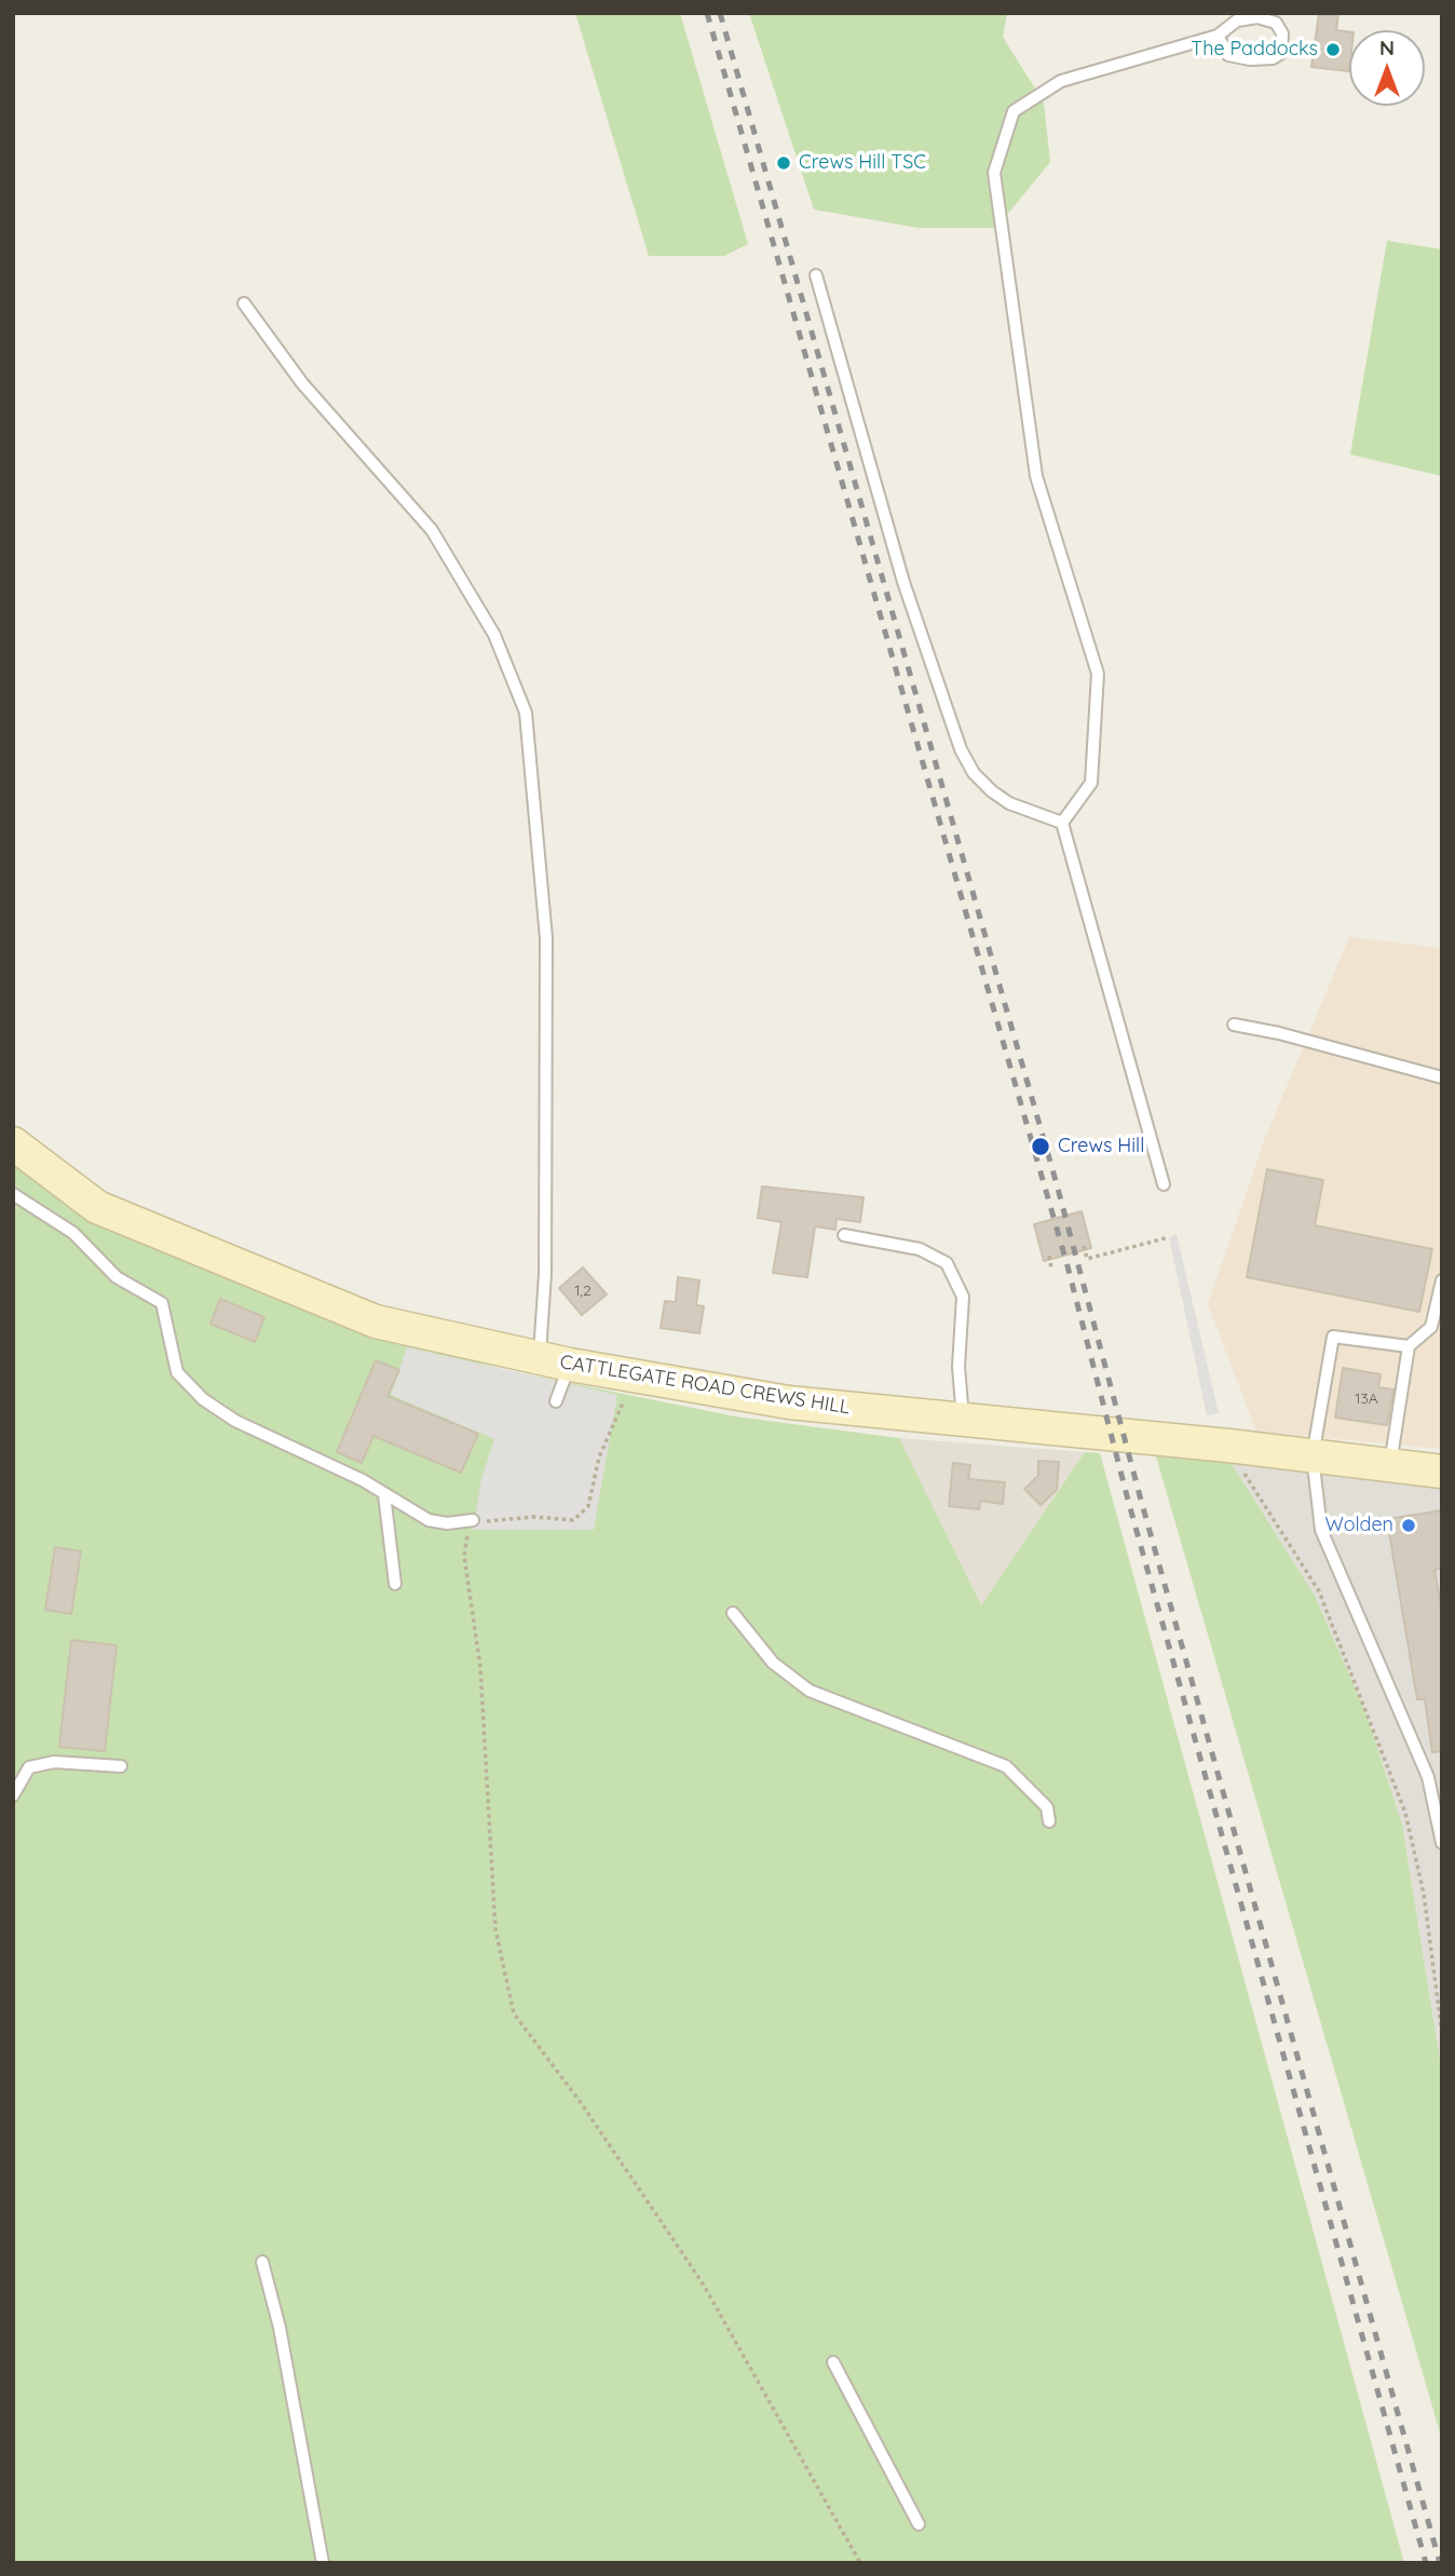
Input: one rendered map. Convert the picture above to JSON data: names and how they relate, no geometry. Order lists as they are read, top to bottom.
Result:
{
  "streets": {
    "street": ["CATTLEGATE ROAD CREWS HILL"]
  },
  "places": [
    "The Paddocks",
    "Crews Hill TSC",
    "Crews Hill",
    "Wolden"
  ],
  "house_numbers": ["1,2", "13A"],
  "north": "top"
}
